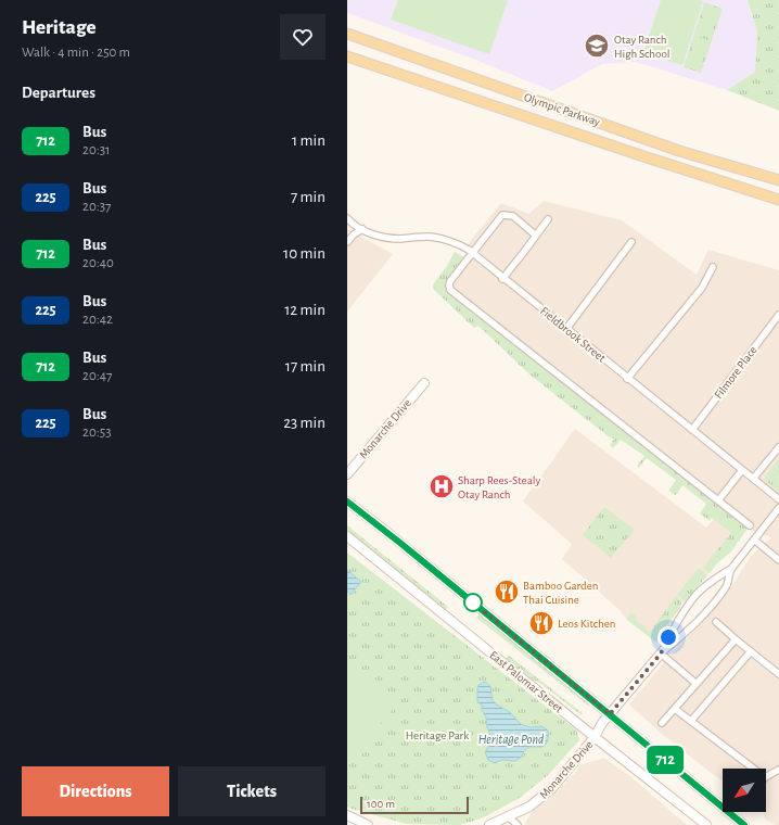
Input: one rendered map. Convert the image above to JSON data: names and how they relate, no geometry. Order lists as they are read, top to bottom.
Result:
{
  "streets": {
    "main road": ["Olympic Parkway", "Monarche Drive", "East Palomar Street"],
    "street": ["Fieldbrook Street", "Filmore Place"]
  },
  "crossings": [
    ["Fieldbrook Street", "Filmore Place"],
    ["Monarche Drive", "East Palomar Street"]
  ],
  "water": ["Heritage Pond"],
  "parks": ["Heritage Park"],
  "places": {
    "school or university": ["Otay Ranch High School"],
    "hospital": ["Sharp Rees-Stealy Otay Ranch"],
    "restaurant": ["Bamboo Garden Thai Cuisine", "Leos Kitchen"]
  },
  "lines": ["bus line 712"],
  "scale_bar": "100 m",
  "north": "bottom left",
  "page": {
    "heading": [
      ["Heritage", "Walk · 4 min · 250 m"],
      "Departures"
    ],
    "on_map": "712",
    "list": [
      {
        "mark": "712",
        "name": "Bus",
        "note": "20:31",
        "value": "1 min"
      },
      {
        "mark": "225",
        "name": "Bus",
        "note": "20:37",
        "value": "7 min"
      },
      {
        "mark": "712",
        "name": "Bus",
        "note": "20:40",
        "value": "10 min"
      },
      {
        "mark": "225",
        "name": "Bus",
        "note": "20:42",
        "value": "12 min"
      },
      {
        "mark": "712",
        "name": "Bus",
        "note": "20:47",
        "value": "17 min"
      },
      {
        "mark": "225",
        "name": "Bus",
        "note": "20:53",
        "value": "23 min"
      }
    ],
    "buttons": ["Directions", "Tickets"],
    "scale": "100 m"
  }
}
